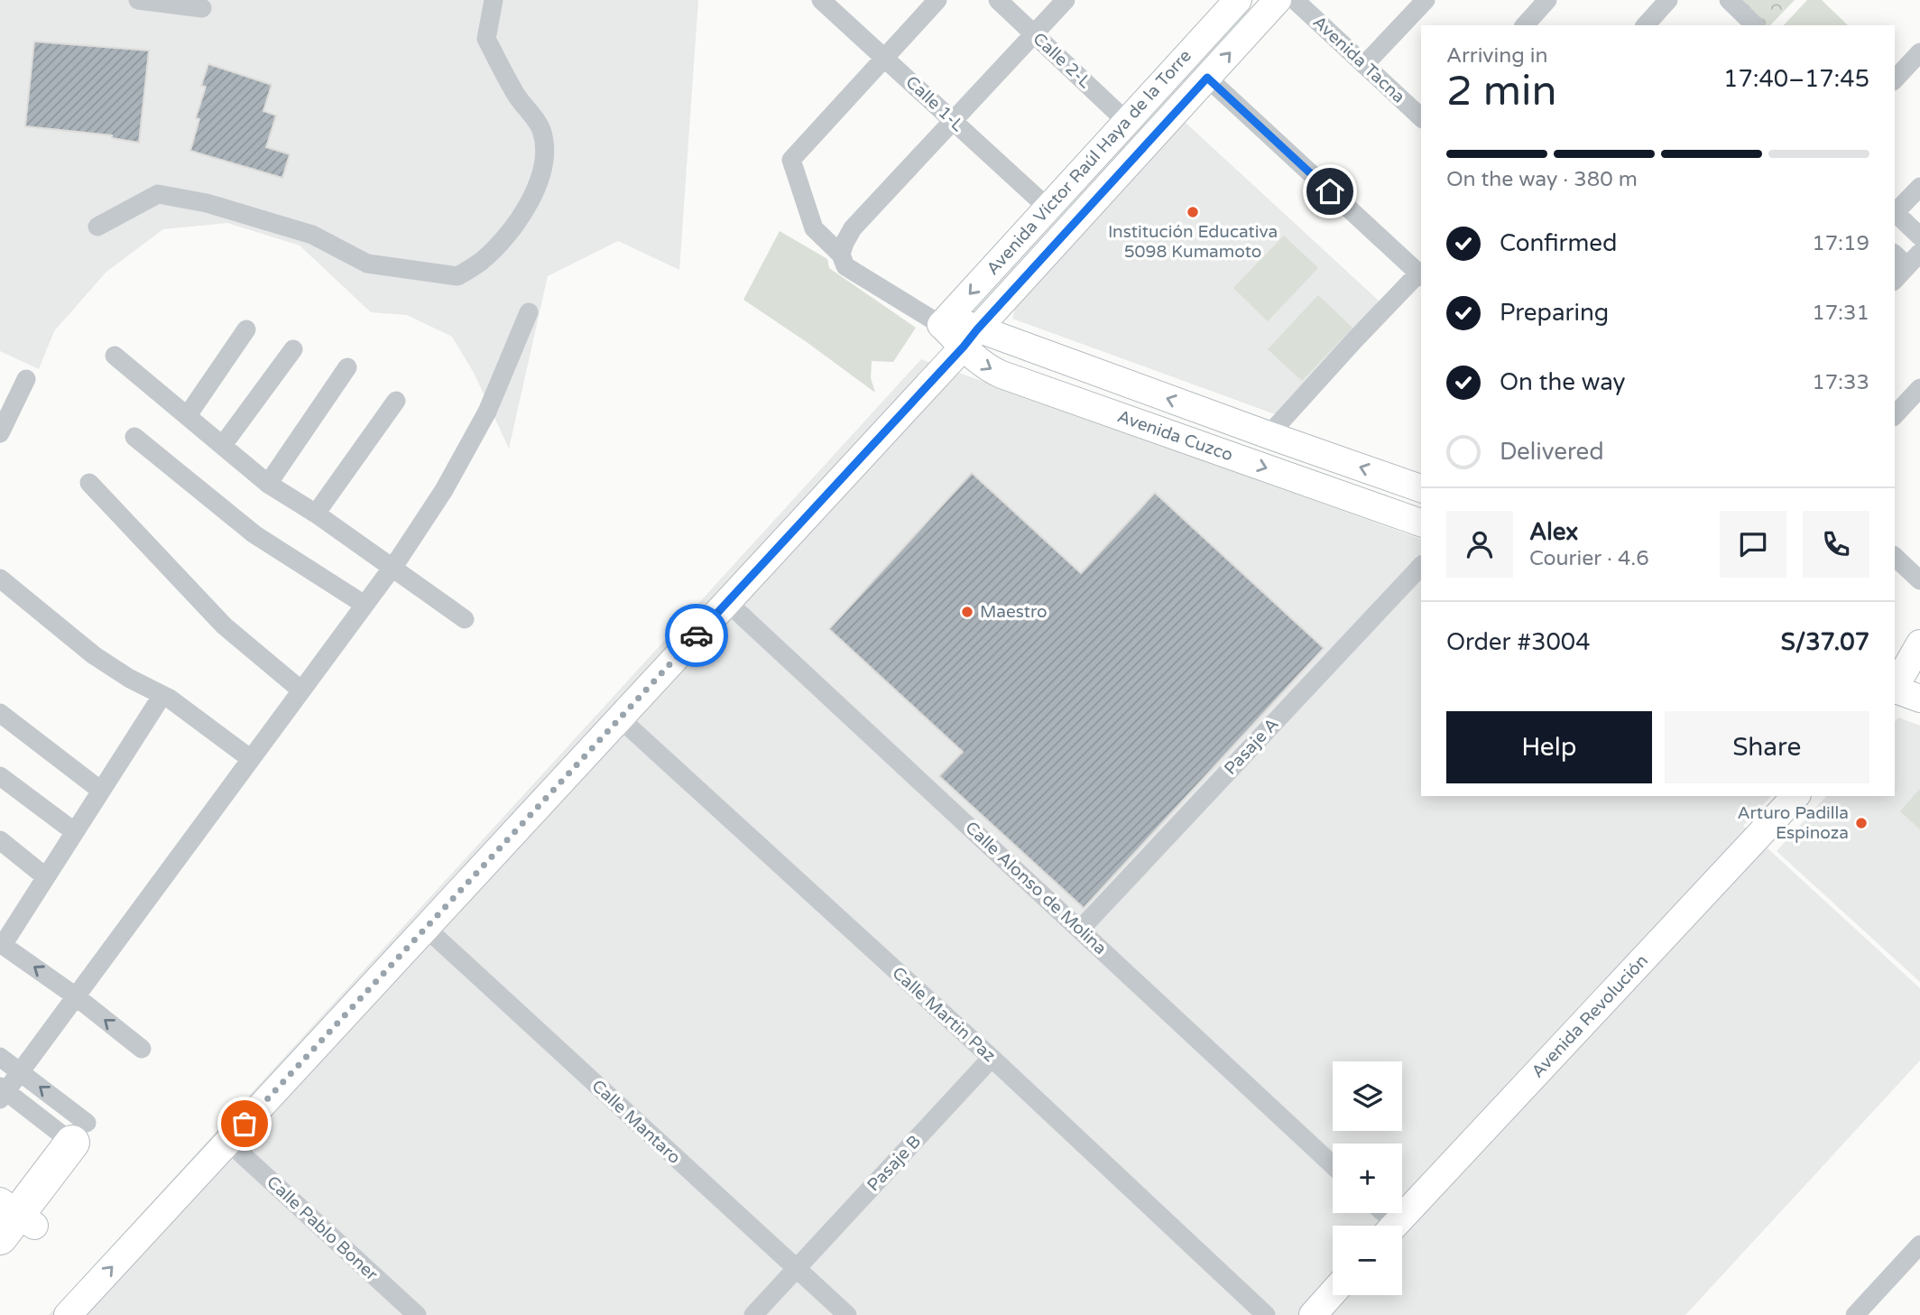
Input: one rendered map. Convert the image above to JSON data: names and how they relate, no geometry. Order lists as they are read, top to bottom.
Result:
{
  "streets": {
    "street": [
      "Avenida Tacna",
      "Calle 2-L",
      "Calle 1-L",
      "Avenida Víctor Raúl Haya de la Torre",
      "Avenida Cuzco",
      "Pasaje A",
      "Calle Alonso de Molina",
      "Calle Martin Paz",
      "Avenida Revolución",
      "Calle Mantaro",
      "Pasaje B",
      "Calle Pablo Boner"
    ]
  },
  "crossings": [
    ["Calle 2-L", "Avenida Víctor Raúl Haya de la Torre"],
    ["Calle 1-L", "Avenida Víctor Raúl Haya de la Torre"],
    ["Avenida Víctor Raúl Haya de la Torre", "Avenida Cuzco"],
    ["Avenida Víctor Raúl Haya de la Torre", "Calle Alonso de Molina"],
    ["Avenida Víctor Raúl Haya de la Torre", "Calle Martin Paz"],
    ["Avenida Víctor Raúl Haya de la Torre", "Calle Mantaro"],
    ["Avenida Víctor Raúl Haya de la Torre", "Calle Pablo Boner"],
    ["Pasaje A", "Calle Alonso de Molina"],
    ["Calle Martin Paz", "Pasaje B"],
    ["Calle Mantaro", "Pasaje B"]
  ],
  "places": ["Institución Educativa 5098 Kumamoto", "Maestro", "Arturo Padilla Espinoza"],
  "page": {
    "heading": ["2 min", "Arriving in", "17:40–17:45"],
    "panel": [
      "Alex",
      "Courier · 4.6",
      "Order #3004",
      "S/37.07"
    ],
    "bar": "On the way · 380 m",
    "list": [
      ["Confirmed", "17:19"],
      ["Preparing", "17:31"],
      ["On the way", "17:33"],
      "Delivered"
    ],
    "buttons": ["Help", "Share"],
    "map_buttons": ["+", "−"]
  }
}
